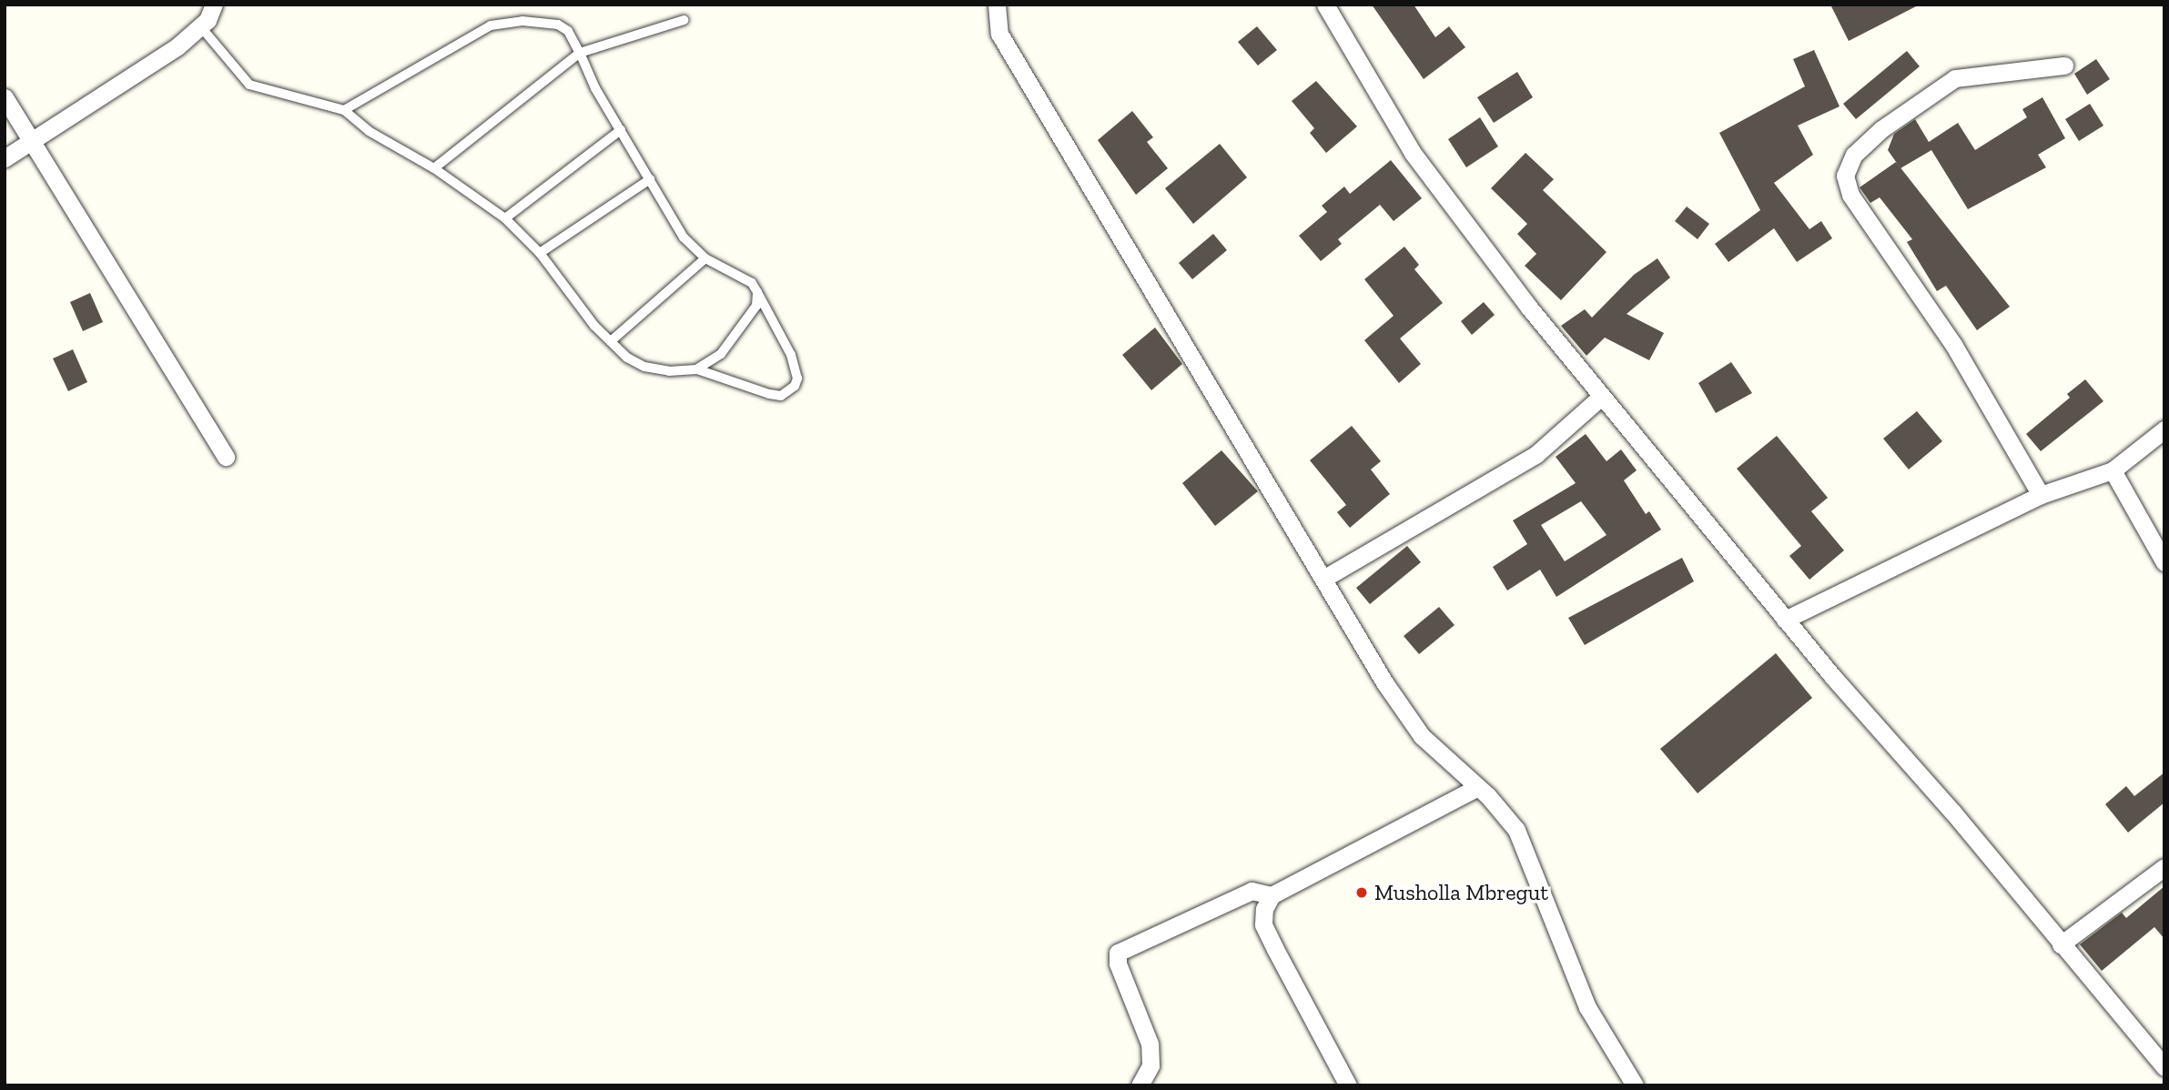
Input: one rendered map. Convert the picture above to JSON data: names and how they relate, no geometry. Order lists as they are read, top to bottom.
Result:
{
  "places": ["Musholla Mbregut"]
}
